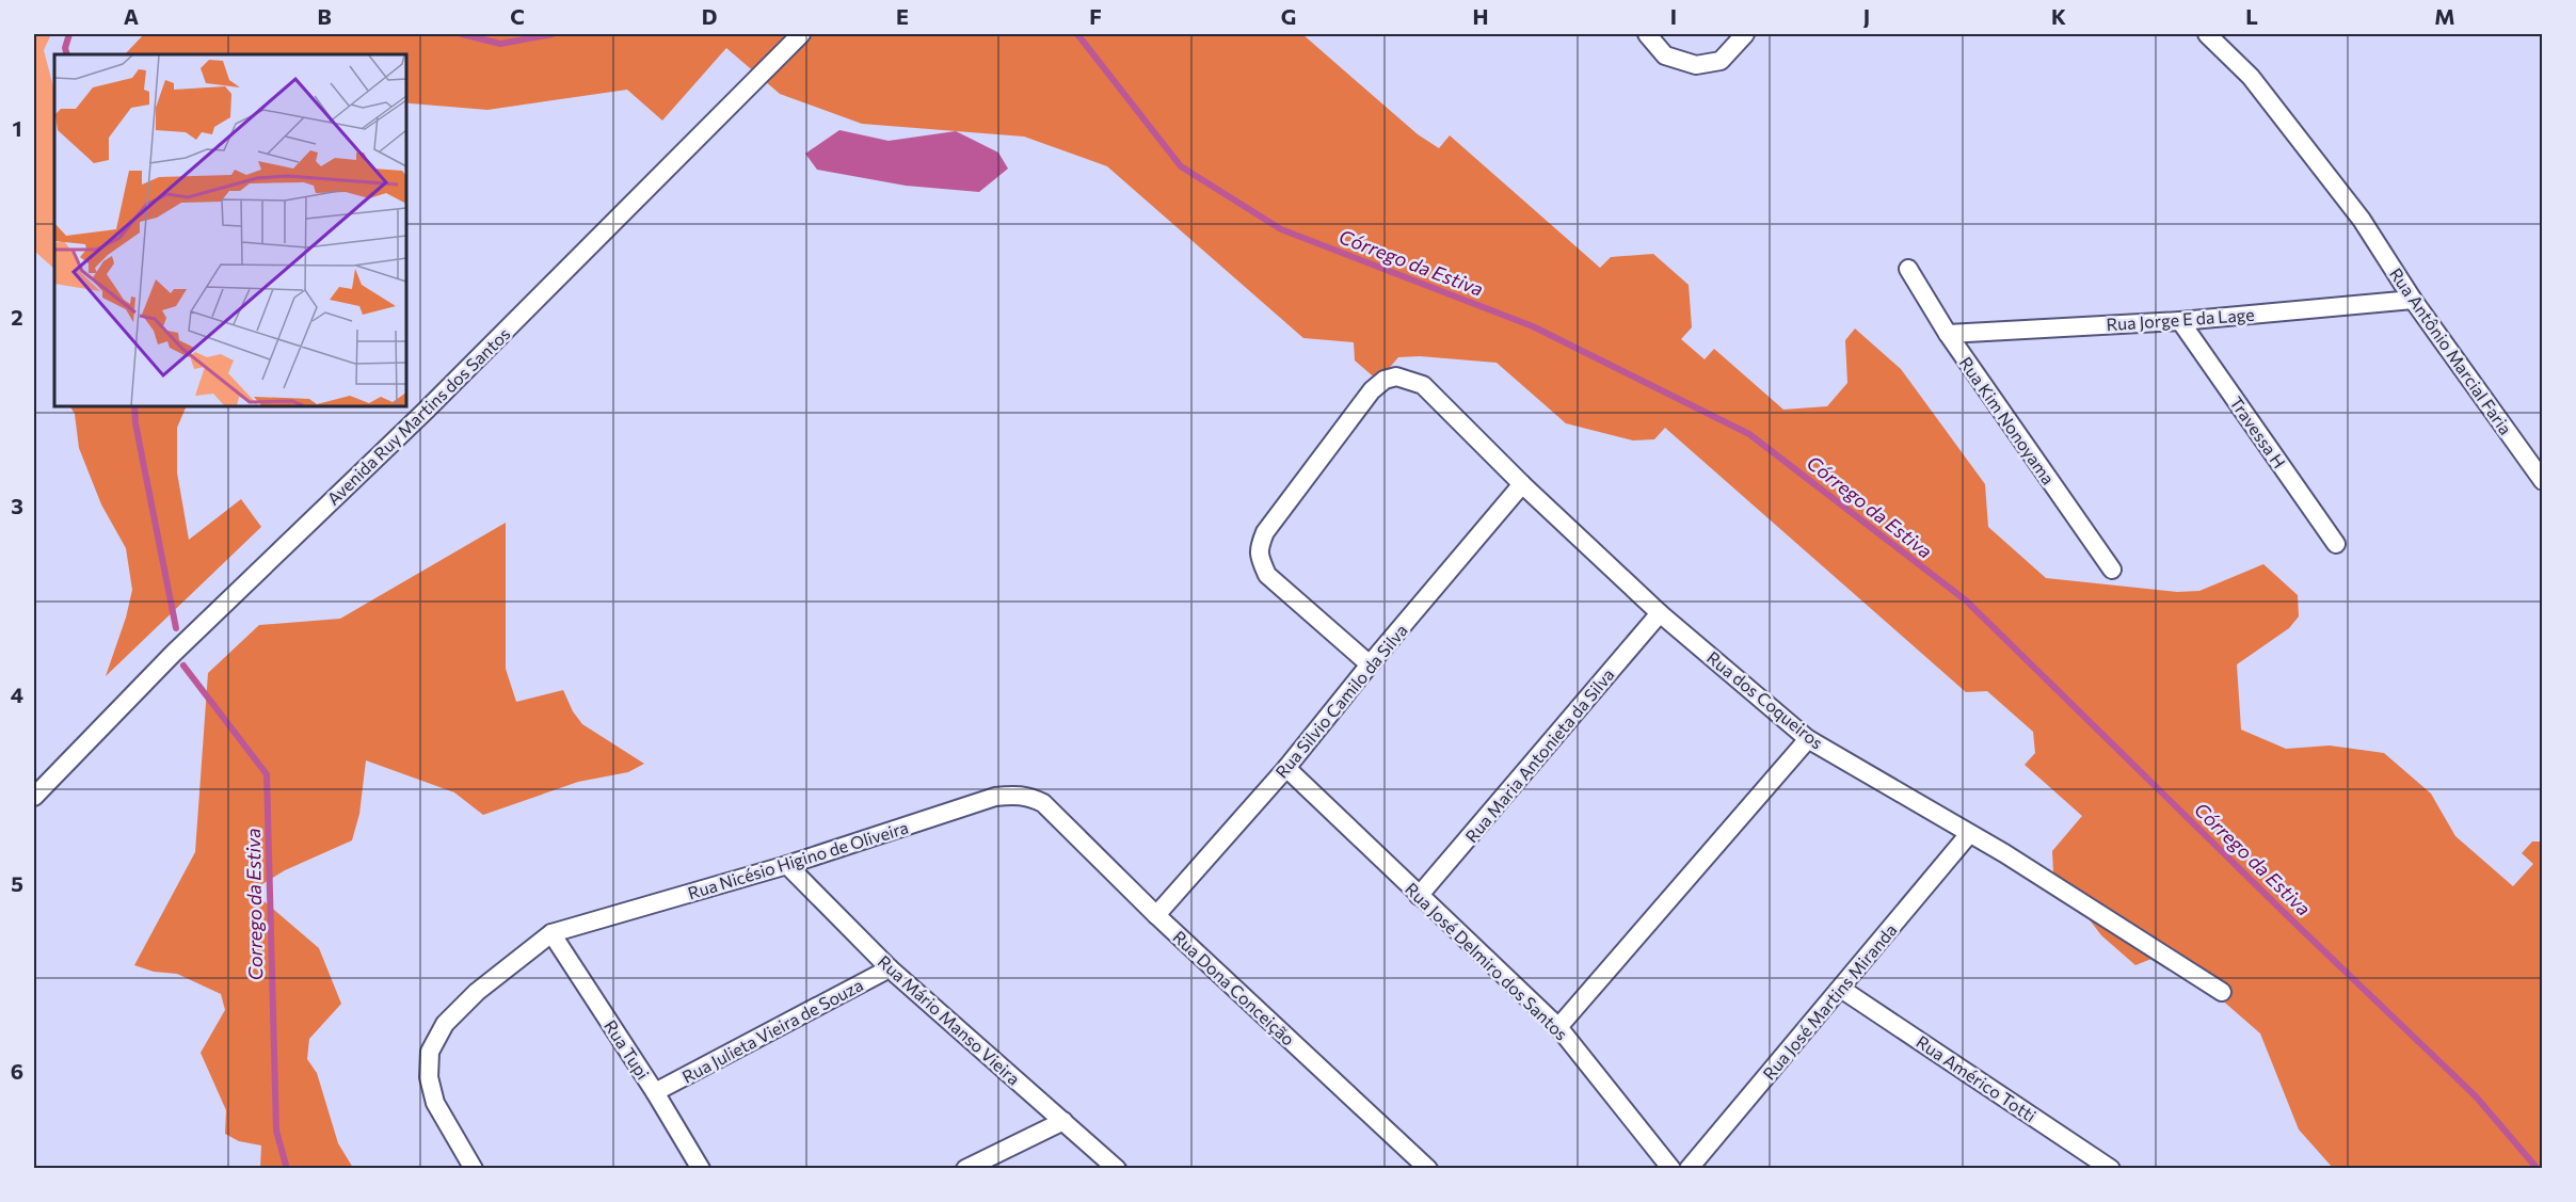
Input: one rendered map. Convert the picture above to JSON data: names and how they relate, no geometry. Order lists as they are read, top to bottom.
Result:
{
  "streets": {
    "street": [
      "Rua Jorge E da Lage",
      "Rua Antônio Marcial Faria",
      "Avenida Ruy Martins dos Santos",
      "Rua Kim Nonoyama",
      "Travessa H",
      "Rua dos Coqueiros",
      "Rua Silvio Camilo da Silva",
      "Rua Maria Antonieta da Silva",
      "Rua Nicésio Higino de Oliveira",
      "Rua José Delmiro dos Santos",
      "Rua Dona Conceição",
      "Rua José Martins Miranda",
      "Rua Mário Manso Vieira",
      "Rua Julieta Vieira de Souza",
      "Rua Tupi",
      "Rua Américo Totti"
    ]
  },
  "crossings": [
    ["Rua Jorge E da Lage", "Rua Antônio Marcial Faria"],
    ["Rua Jorge E da Lage", "Rua Kim Nonoyama"],
    ["Rua Jorge E da Lage", "Travessa H"],
    ["Rua dos Coqueiros", "Rua Silvio Camilo da Silva"],
    ["Rua dos Coqueiros", "Rua Maria Antonieta da Silva"],
    ["Rua dos Coqueiros", "Rua José Martins Miranda"],
    ["Rua Silvio Camilo da Silva", "Rua José Delmiro dos Santos"],
    ["Rua Silvio Camilo da Silva", "Rua Dona Conceição"],
    ["Rua Maria Antonieta da Silva", "Rua José Delmiro dos Santos"],
    ["Rua Nicésio Higino de Oliveira", "Rua Dona Conceição"],
    ["Rua Nicésio Higino de Oliveira", "Rua Mário Manso Vieira"],
    ["Rua Nicésio Higino de Oliveira", "Rua Tupi"],
    ["Rua José Martins Miranda", "Rua Américo Totti"],
    ["Rua Mário Manso Vieira", "Rua Julieta Vieira de Souza"],
    ["Rua Julieta Vieira de Souza", "Rua Tupi"]
  ],
  "water": ["Córrego da Estiva", "Corrego da Estiva"],
  "grid": {
    "columns": [
      "A",
      "B",
      "C",
      "D",
      "E",
      "F",
      "G",
      "H",
      "I",
      "J",
      "K",
      "L",
      "M"
    ],
    "rows": [
      "1",
      "2",
      "3",
      "4",
      "5",
      "6"
    ]
  }
}
